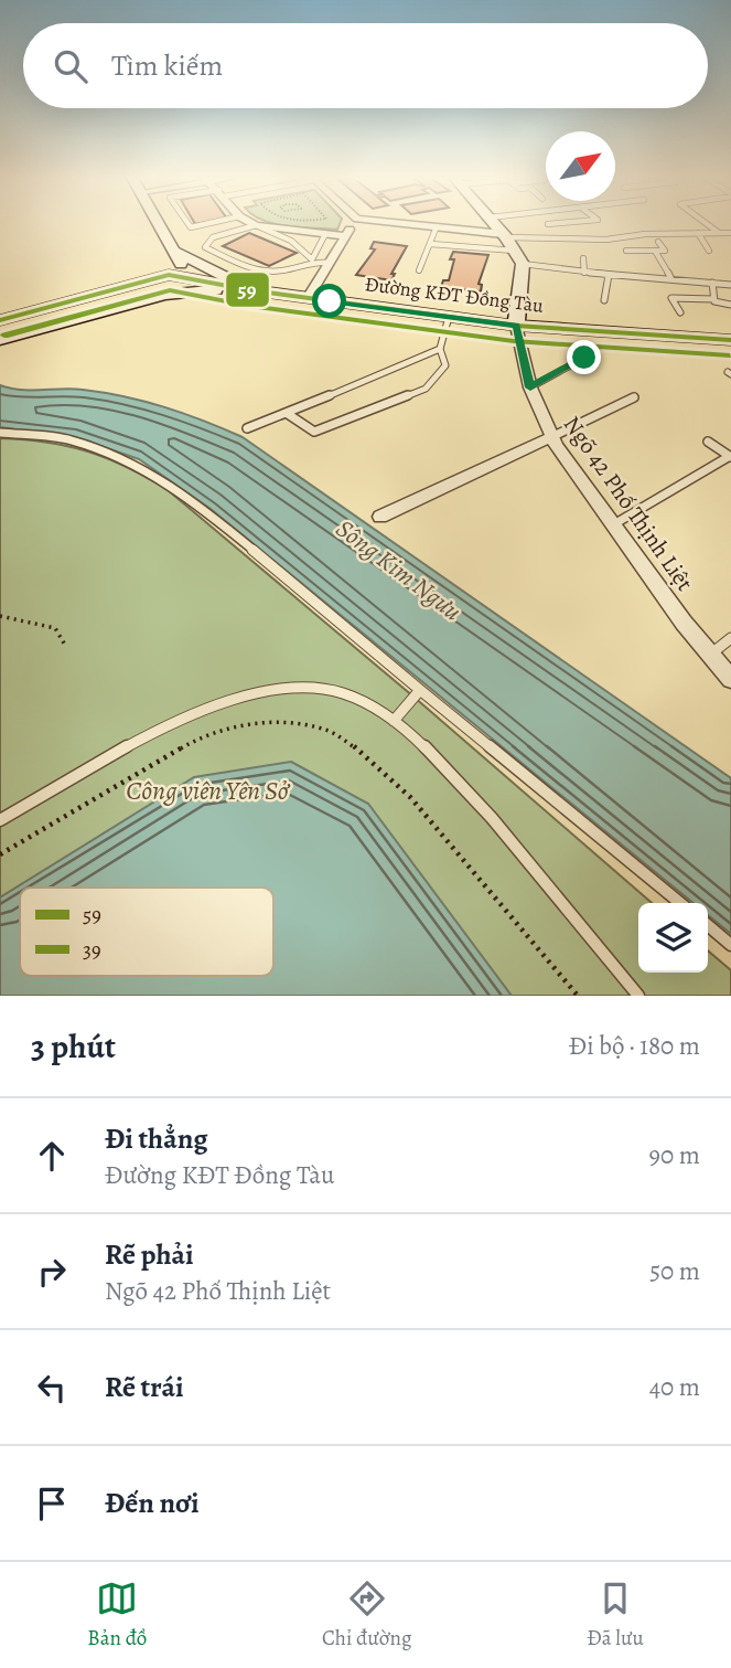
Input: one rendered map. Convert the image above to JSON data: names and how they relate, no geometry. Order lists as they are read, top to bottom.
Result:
{
  "streets": {
    "main road": ["Đường KĐT Đồng Tàu", "Ngõ 42 Phố Thịnh Liệt"]
  },
  "crossings": [
    ["Đường KĐT Đồng Tàu", "Ngõ 42 Phố Thịnh Liệt"]
  ],
  "water": ["Sông Kim Ngưu"],
  "parks": ["Công viên Yên Sở"],
  "lines": ["transit line 59", "transit line 39"],
  "legend": ["59", "39"],
  "north": "top right",
  "page": {
    "search": "Tìm kiếm",
    "heading": ["3 phút", "Đi bộ · 180 m"],
    "list": [
      ["Đi thẳng", "Đường KĐT Đồng Tàu", "90 m"],
      ["Rẽ phải", "Ngõ 42 Phố Thịnh Liệt", "50 m"],
      ["Rẽ trái", "40 m"],
      "Đến nơi"
    ],
    "nav": ["Bản đồ", "Chỉ đường", "Đã lưu"]
  }
}
